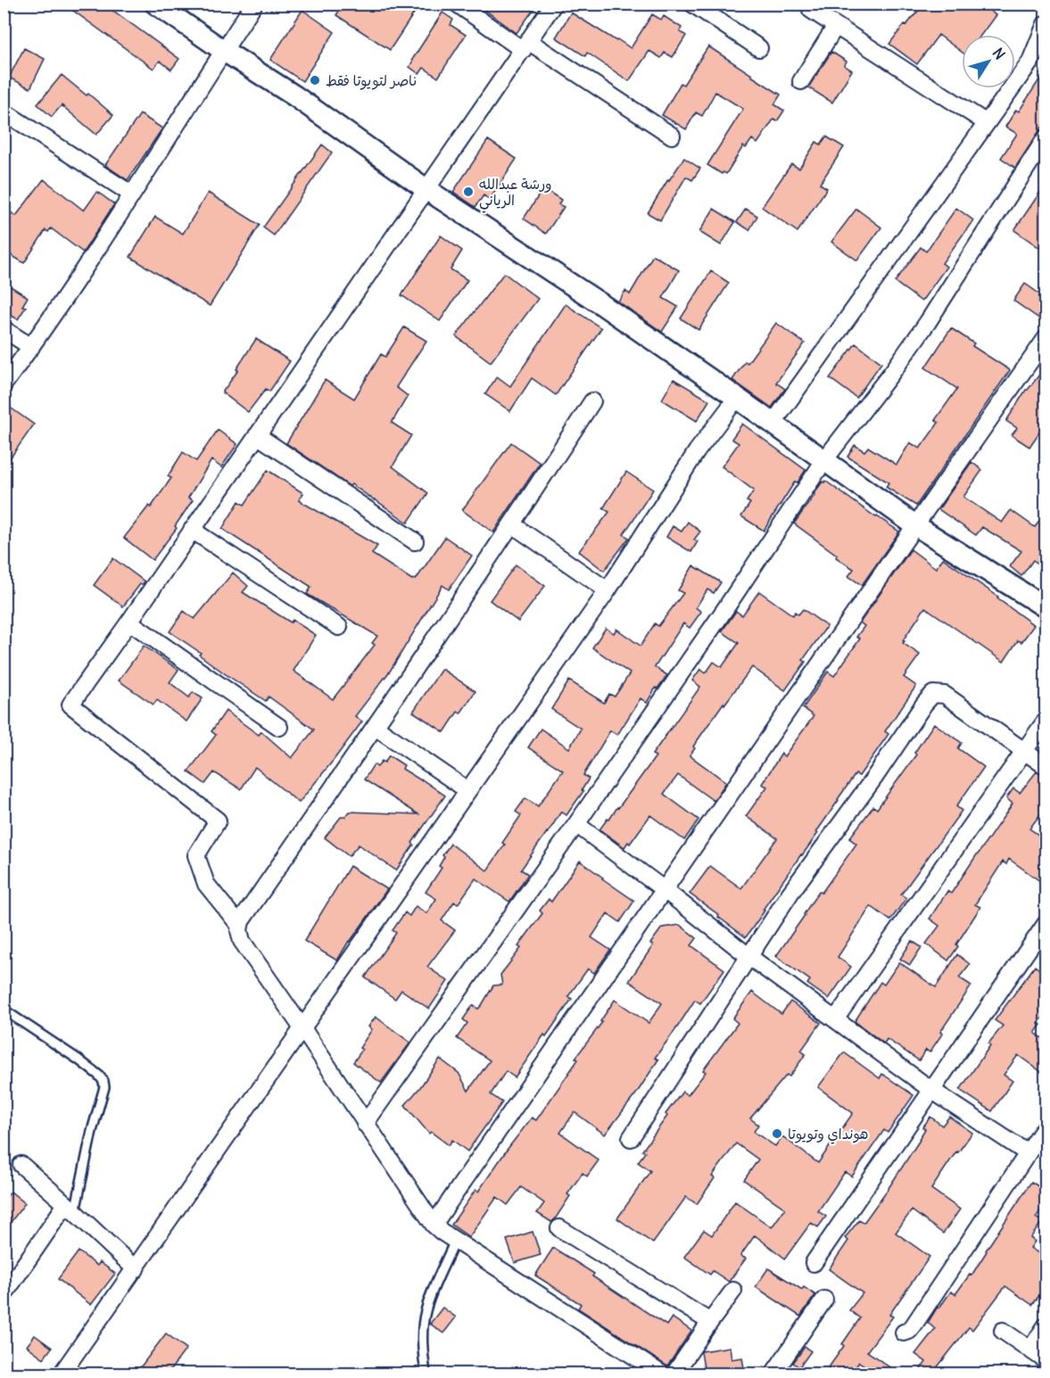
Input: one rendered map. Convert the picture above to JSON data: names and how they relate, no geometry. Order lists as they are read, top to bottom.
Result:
{
  "places": ["ناصر لتويوتا فقط", "ورشة عبدالله الرياني", "هونداي وتويوتا"],
  "north": "top right"
}
